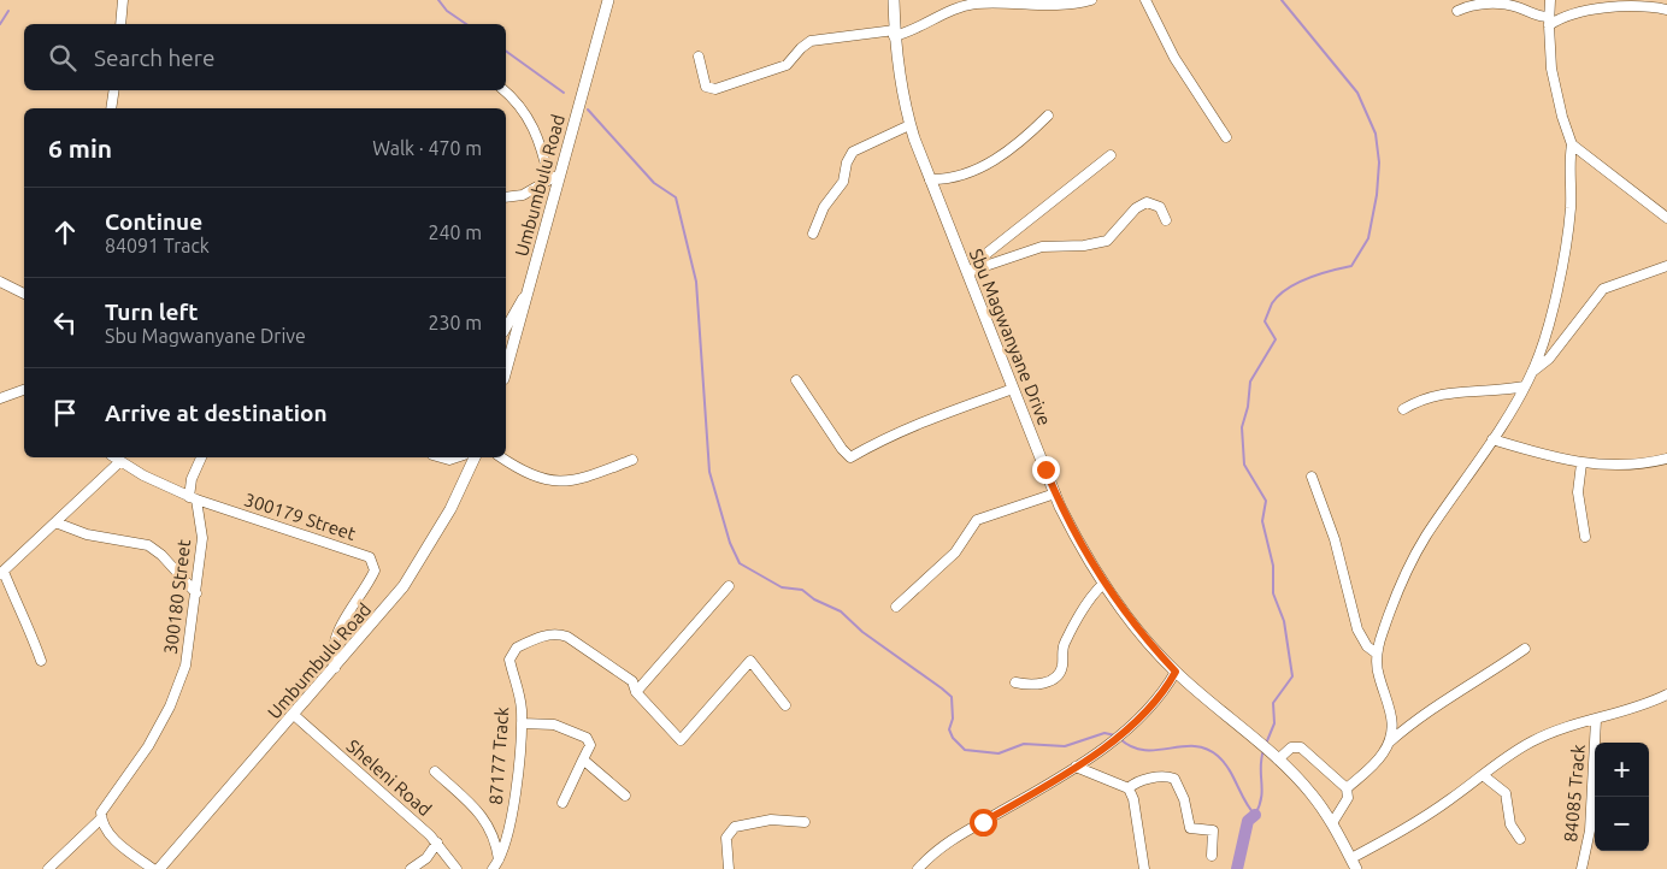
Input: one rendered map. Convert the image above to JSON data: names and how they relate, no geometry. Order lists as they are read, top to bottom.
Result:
{
  "streets": {
    "main road": ["Umbumbulu Road", "Sbu Magwanyane Drive"],
    "street": [
      "300179 Street",
      "300180 Street",
      "87177 Track",
      "Sheleni Road",
      "84085 Track"
    ]
  },
  "crossings": [
    ["Umbumbulu Road", "300179 Street"],
    ["Umbumbulu Road", "Sheleni Road"],
    ["300179 Street", "300180 Street"]
  ],
  "page": {
    "search": "Search here",
    "heading": ["6 min", "Walk · 470 m"],
    "list": [
      ["Continue", "84091 Track", "240 m"],
      ["Turn left", "Sbu Magwanyane Drive", "230 m"],
      "Arrive at destination"
    ],
    "map_buttons": ["+", "−"]
  }
}
